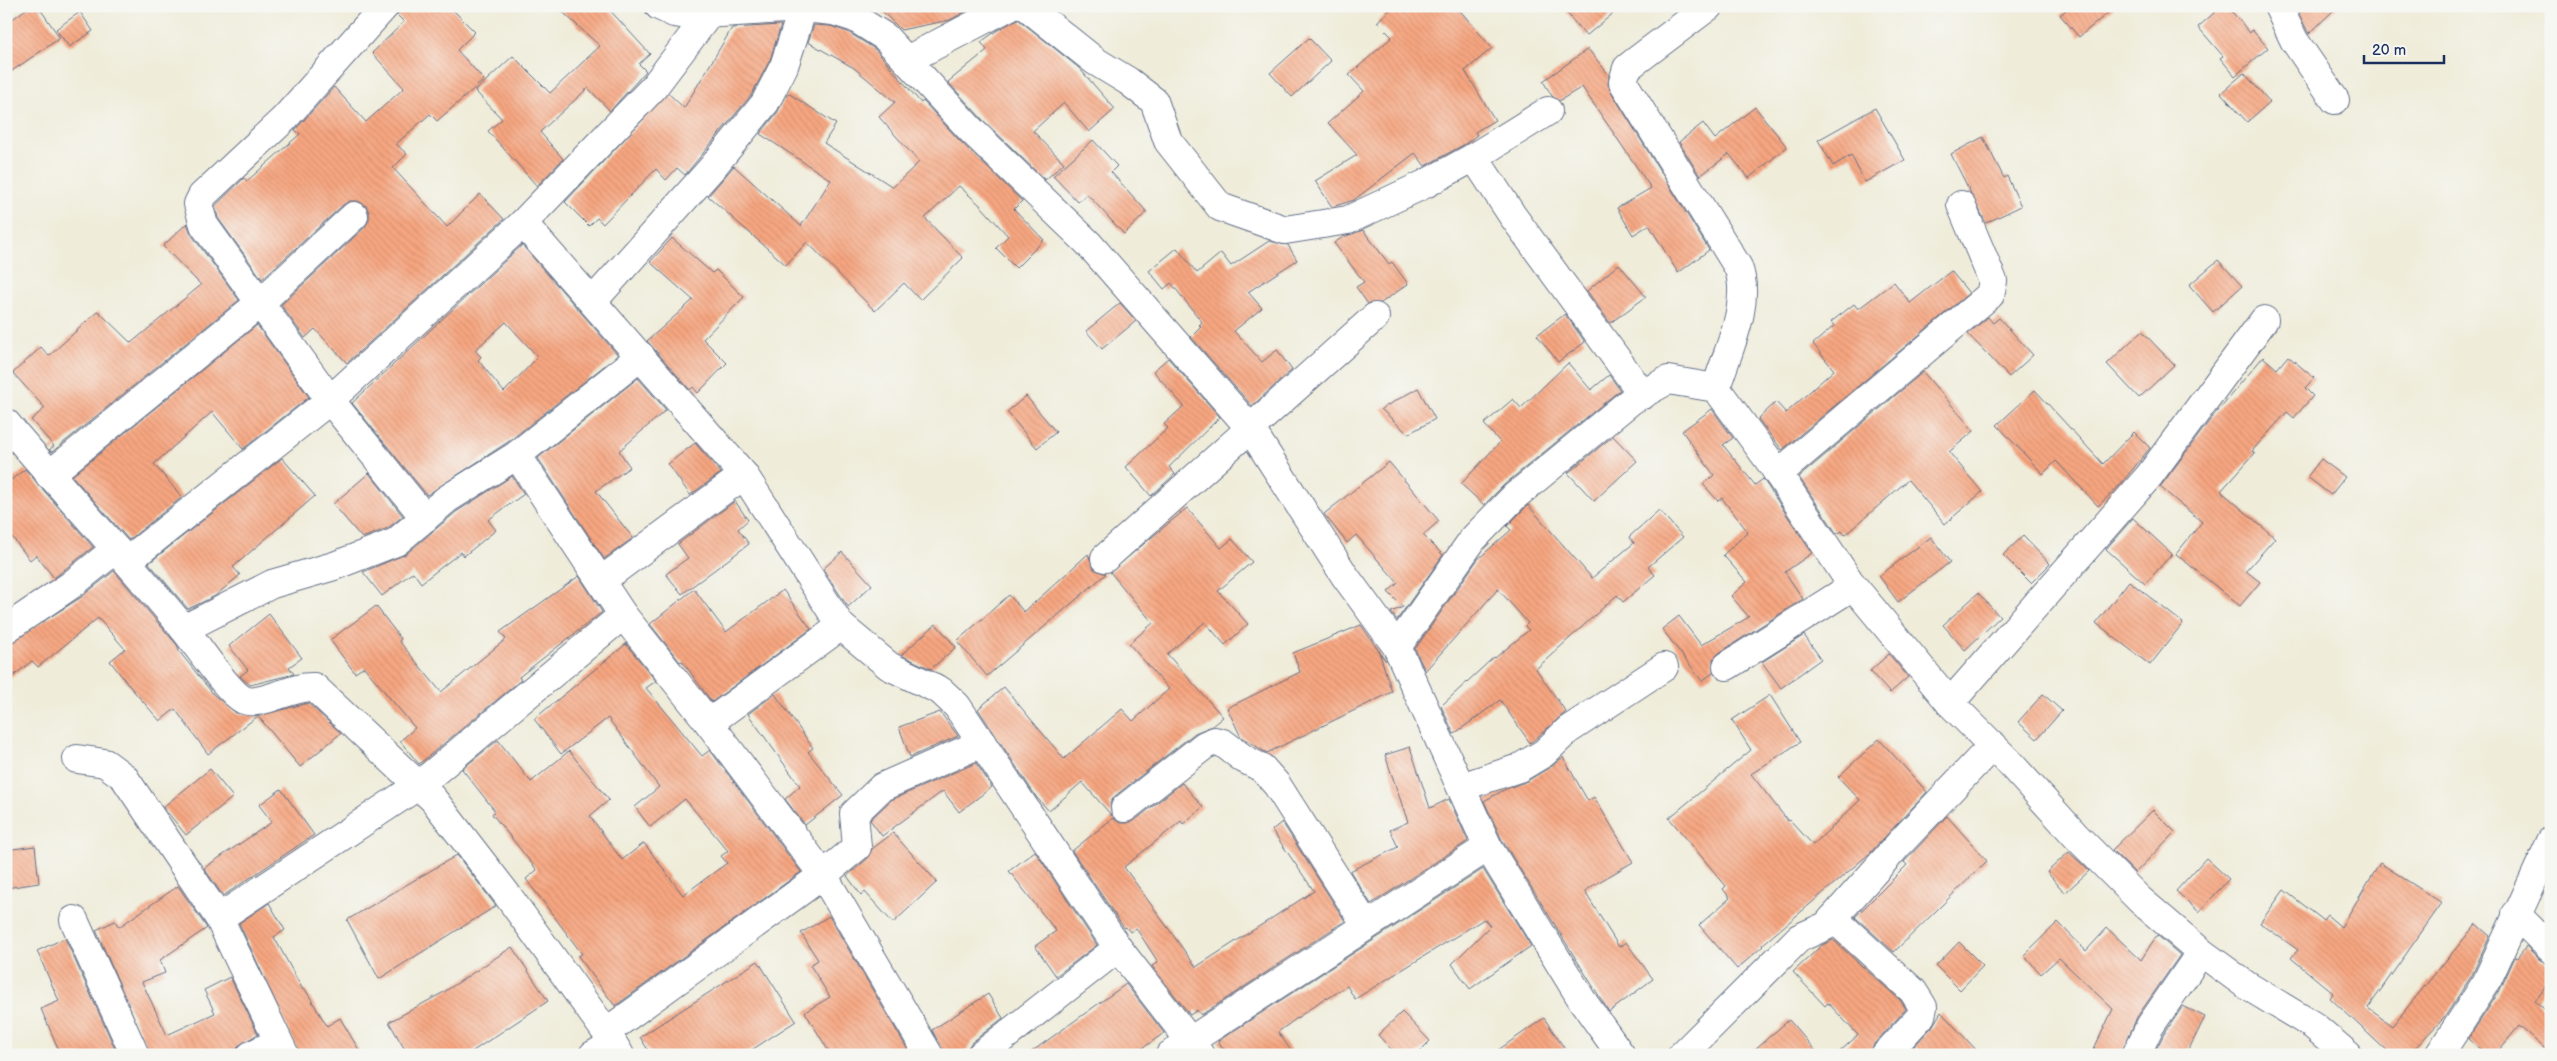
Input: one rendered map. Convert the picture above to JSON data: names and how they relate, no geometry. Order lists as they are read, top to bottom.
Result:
{
  "scale_bar": "20 m"
}
